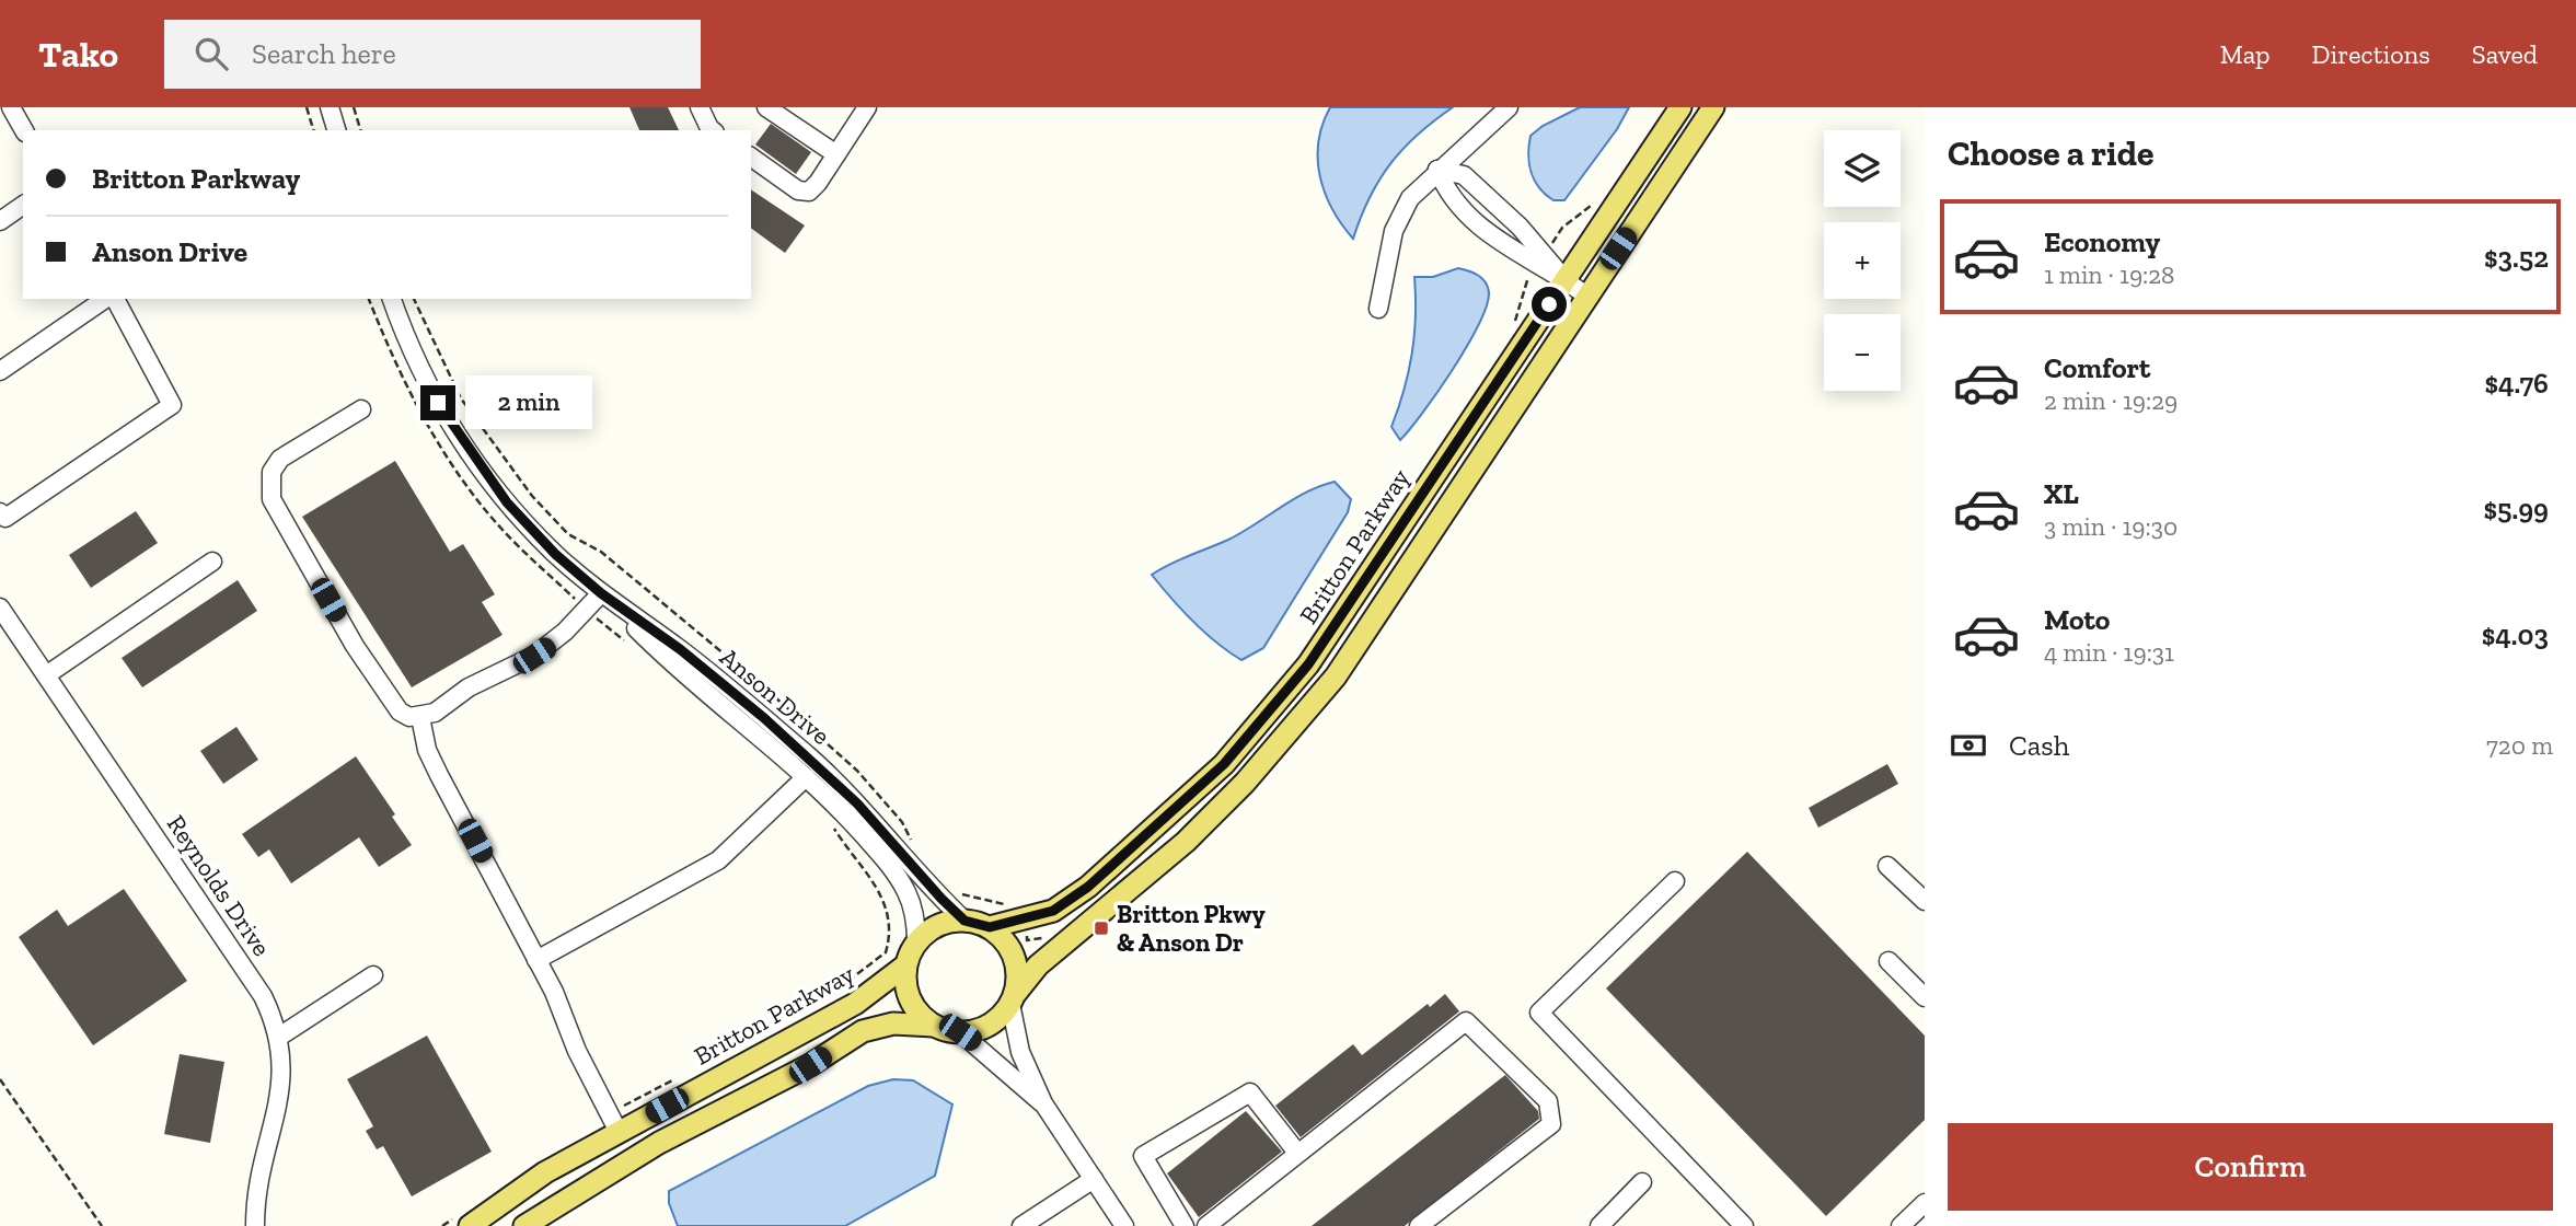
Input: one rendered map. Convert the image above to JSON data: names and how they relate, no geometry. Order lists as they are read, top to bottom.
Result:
{
  "streets": {
    "main road": ["Britton Parkway"],
    "street": ["Anson Drive", "Reynolds Drive"]
  },
  "crossings": [
    ["Britton Parkway", "Anson Drive"]
  ],
  "places": {
    "transit": ["Britton Pkwy & Anson Dr"]
  },
  "page": {
    "header": "Tako",
    "search": "Search here",
    "nav": ["Map", "Directions", "Saved"],
    "heading": "Choose a ride",
    "map_buttons": ["+", "−"],
    "banner": ["Britton Parkway", "Anson Drive"],
    "list": [
      {
        "name": "Economy",
        "note": "1 min · 19:28",
        "value": "$3.52"
      },
      {
        "name": "Comfort",
        "note": "2 min · 19:29",
        "value": "$4.76"
      },
      {
        "name": "XL",
        "note": "3 min · 19:30",
        "value": "$5.99"
      },
      {
        "name": "Moto",
        "note": "4 min · 19:31",
        "value": "$4.03"
      }
    ],
    "bubble": "2 min",
    "pay": ["Cash", "720 m"],
    "buttons": "Confirm"
  }
}
